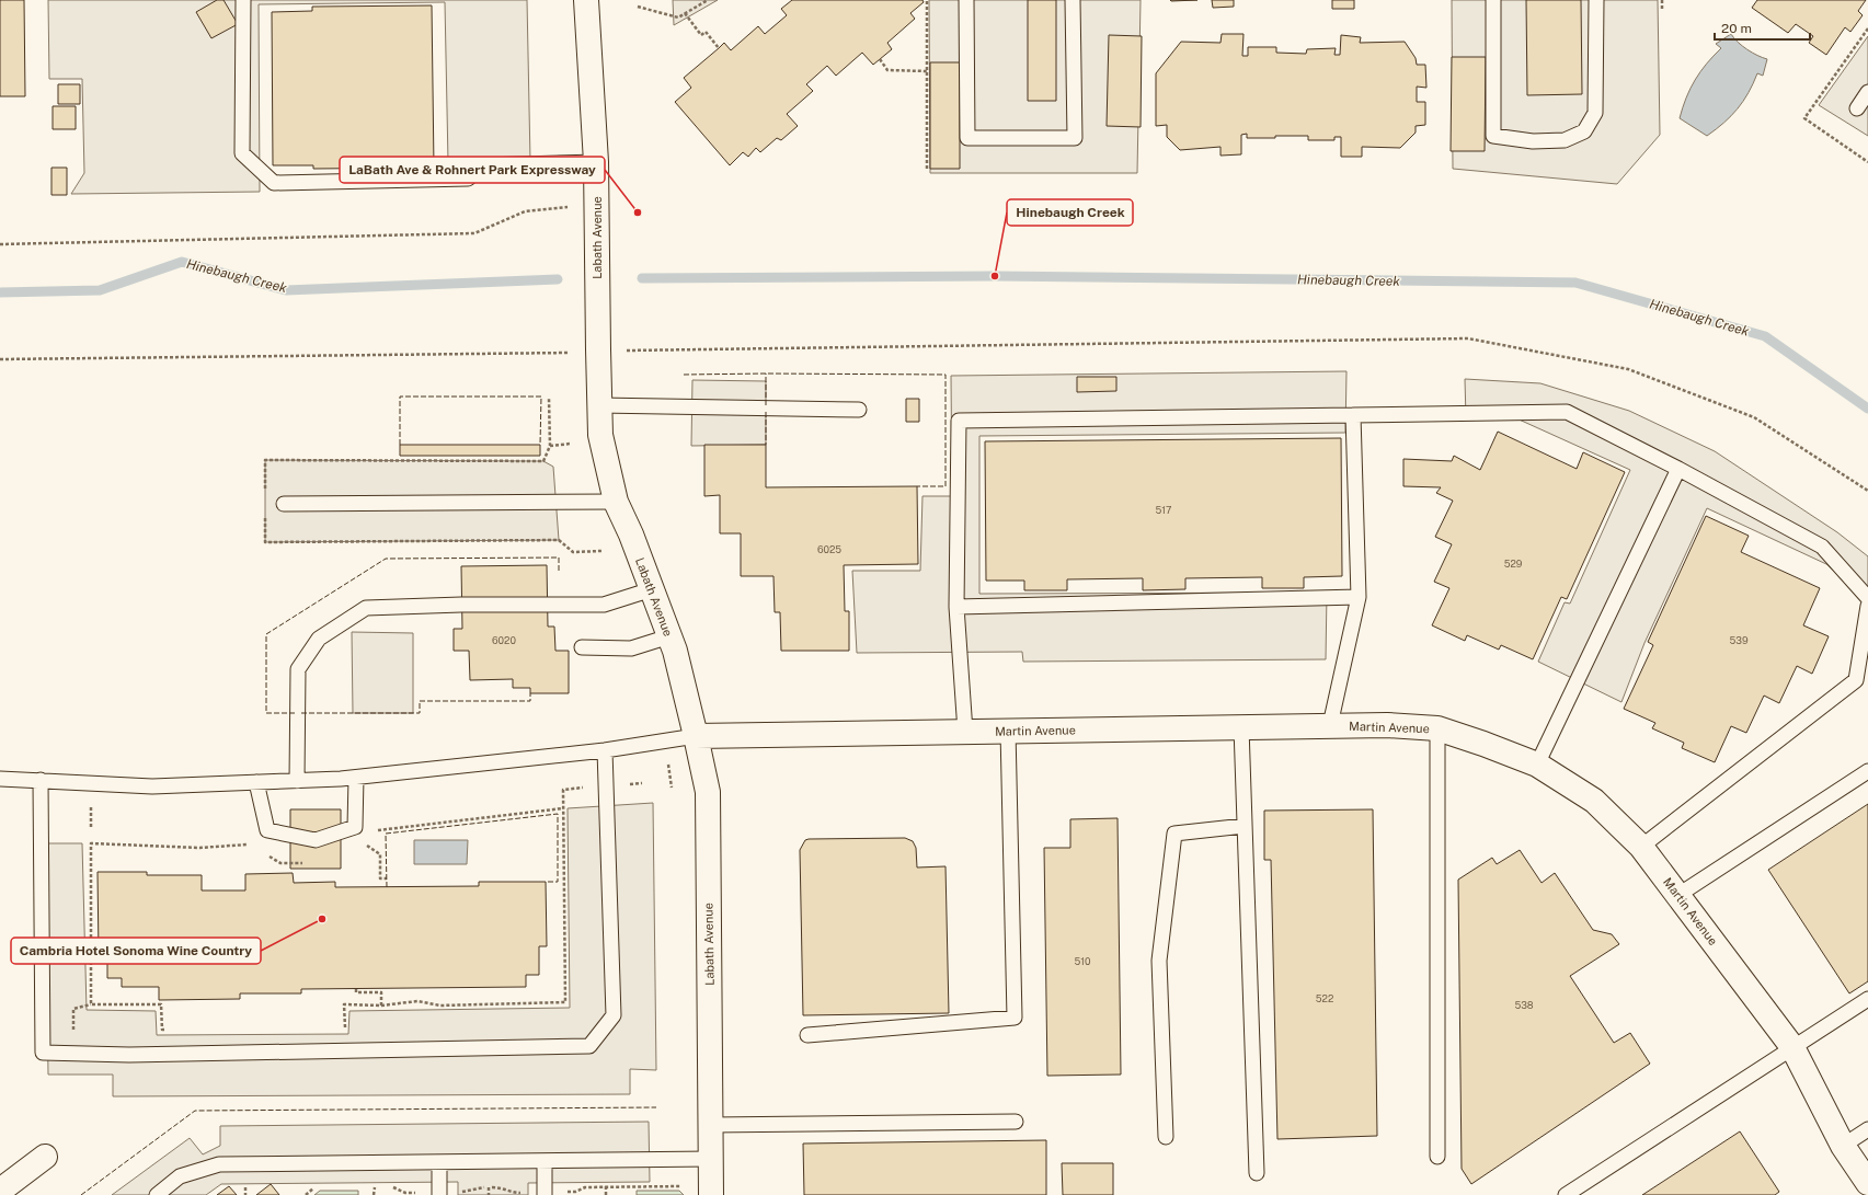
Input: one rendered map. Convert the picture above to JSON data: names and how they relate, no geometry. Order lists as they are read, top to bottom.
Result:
{
  "streets": {
    "street": ["Labath Avenue", "Martin Avenue"]
  },
  "crossings": [
    ["Labath Avenue", "Martin Avenue"]
  ],
  "water": ["Hinebaugh Creek"],
  "places": ["LaBath Ave & Rohnert Park Expressway", "Hinebaugh Creek", "Cambria Hotel Sonoma Wine Country"],
  "house_numbers": [
    "517",
    "6025",
    "529",
    "6020",
    "539",
    "510",
    "522",
    "538"
  ],
  "scale_bar": "20 m"
}
